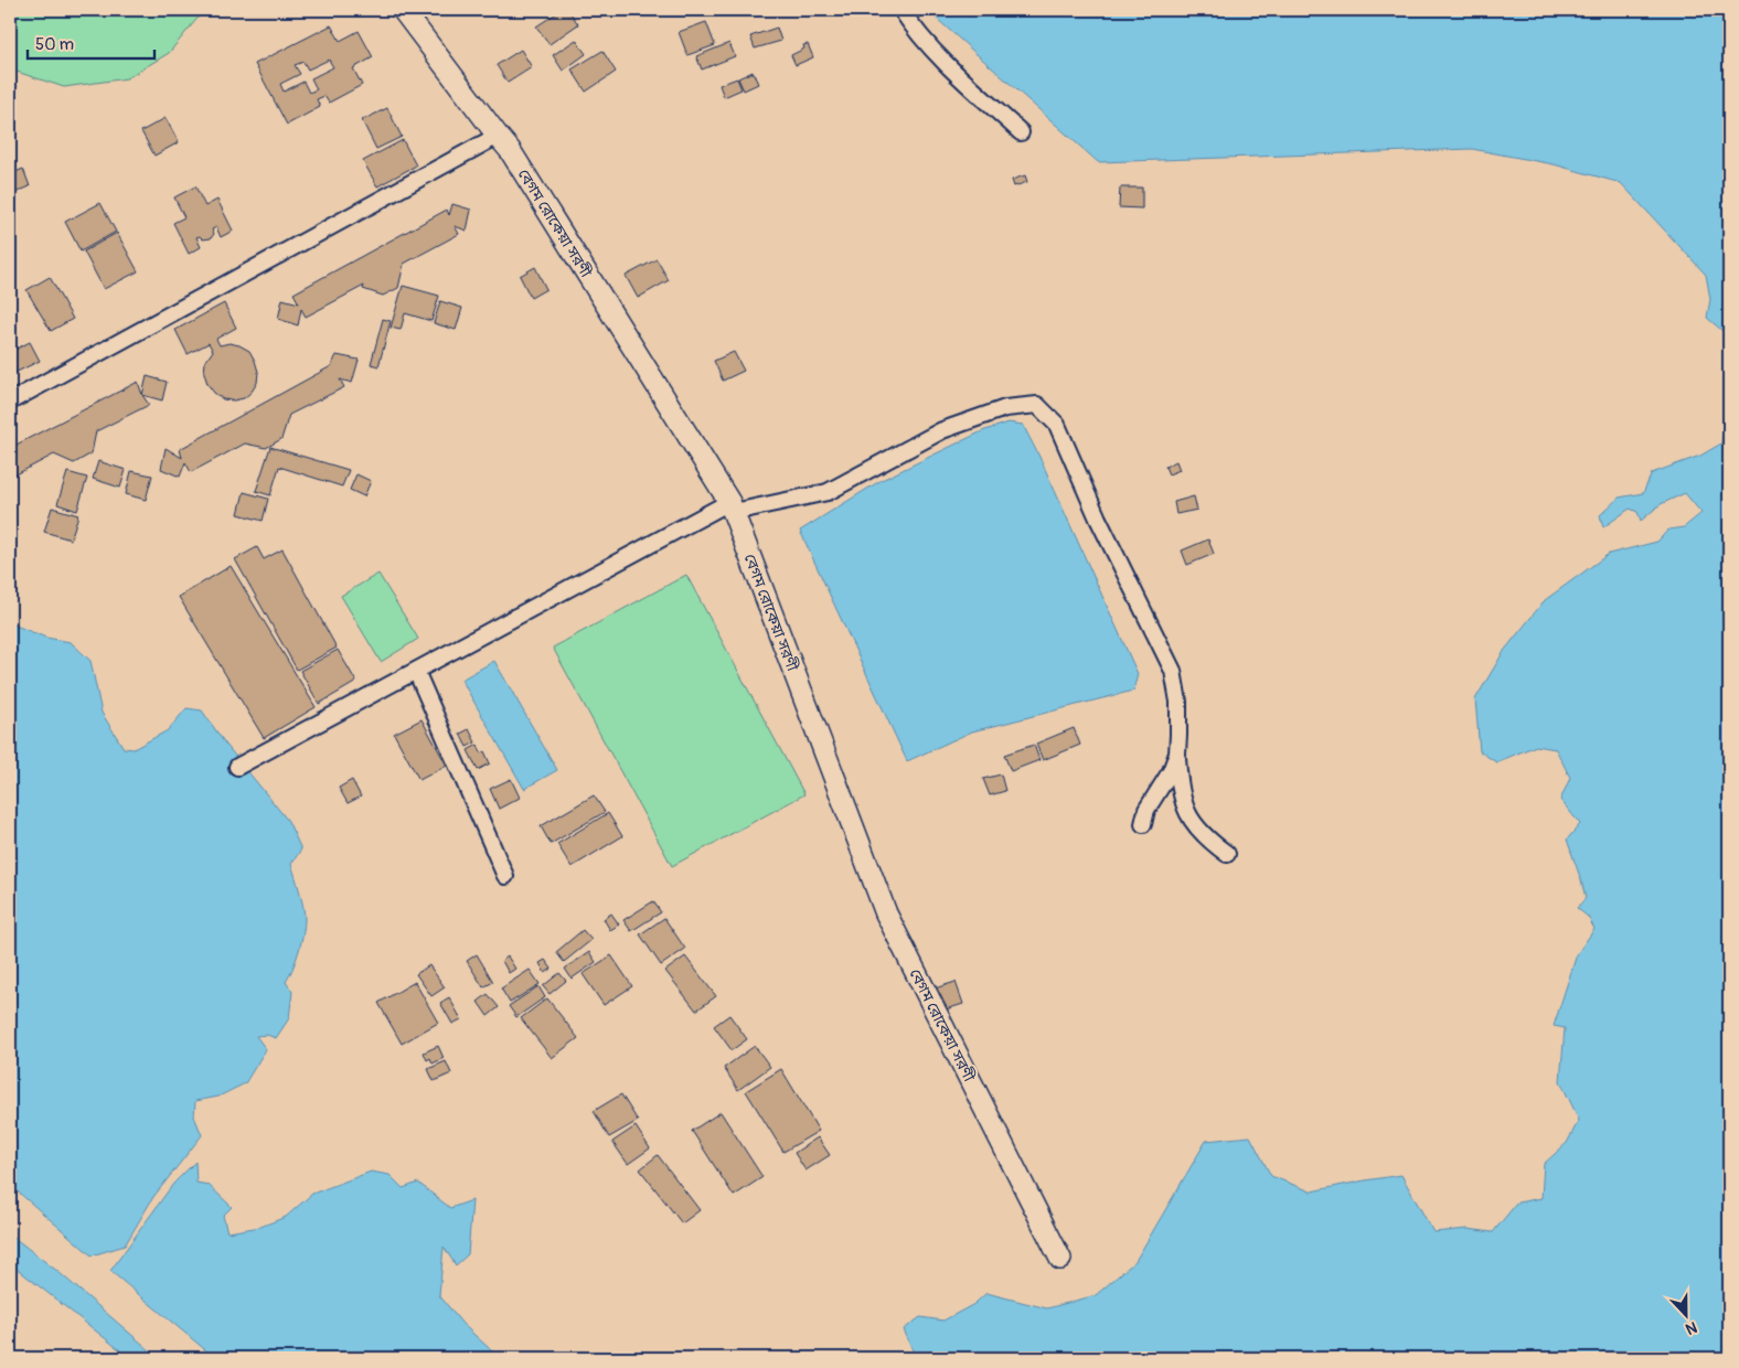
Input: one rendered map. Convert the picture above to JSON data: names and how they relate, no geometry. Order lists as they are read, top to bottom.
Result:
{
  "streets": {
    "street": ["বেগম রোকেয়া সরণী"]
  },
  "scale_bar": "50 m",
  "north": "bottom"
}
